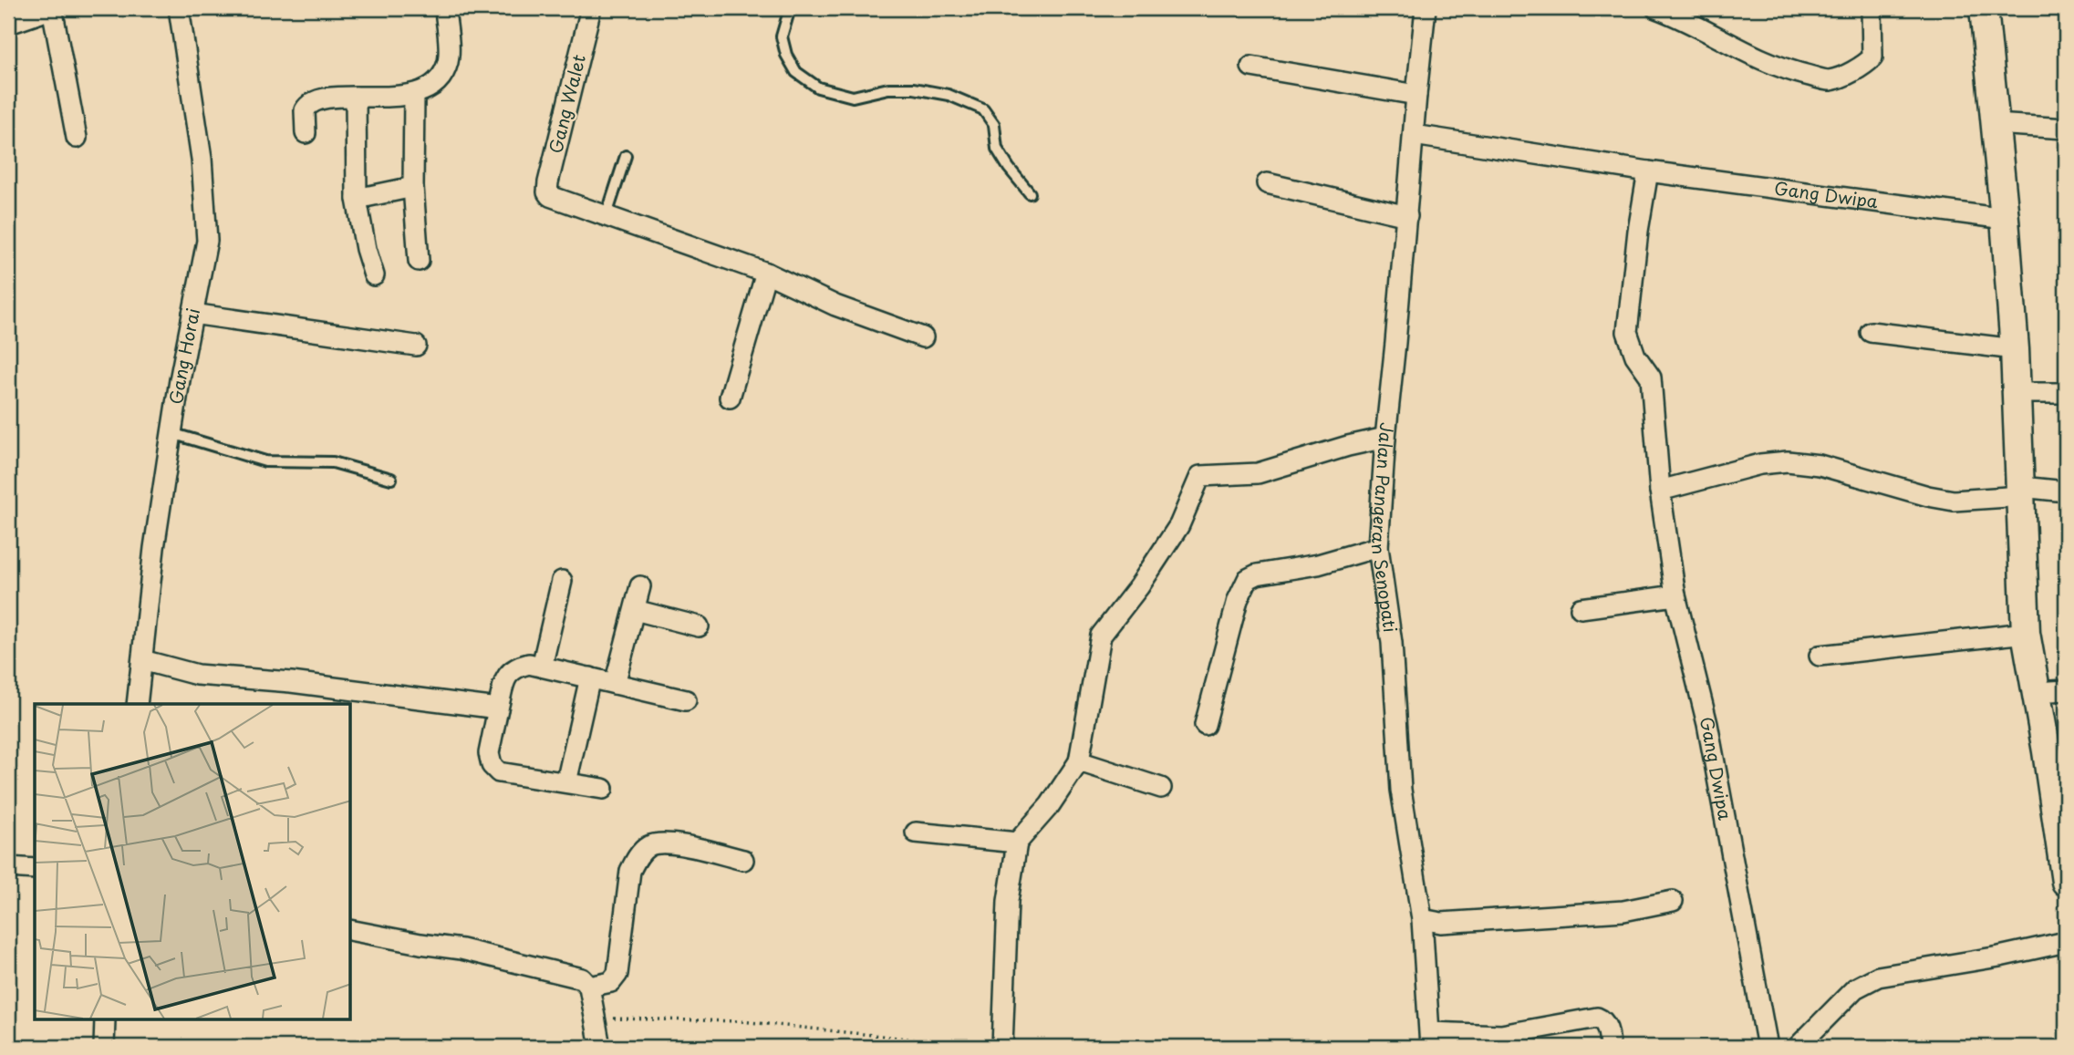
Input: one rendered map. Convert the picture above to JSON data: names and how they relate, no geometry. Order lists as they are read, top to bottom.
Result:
{
  "streets": {
    "street": [
      "Gang Walet",
      "Gang Dwipa",
      "Gang Horai",
      "Jalan Pangeran Senopati"
    ]
  },
  "crossings": [
    ["Gang Dwipa", "Jalan Pangeran Senopati"]
  ]
}
